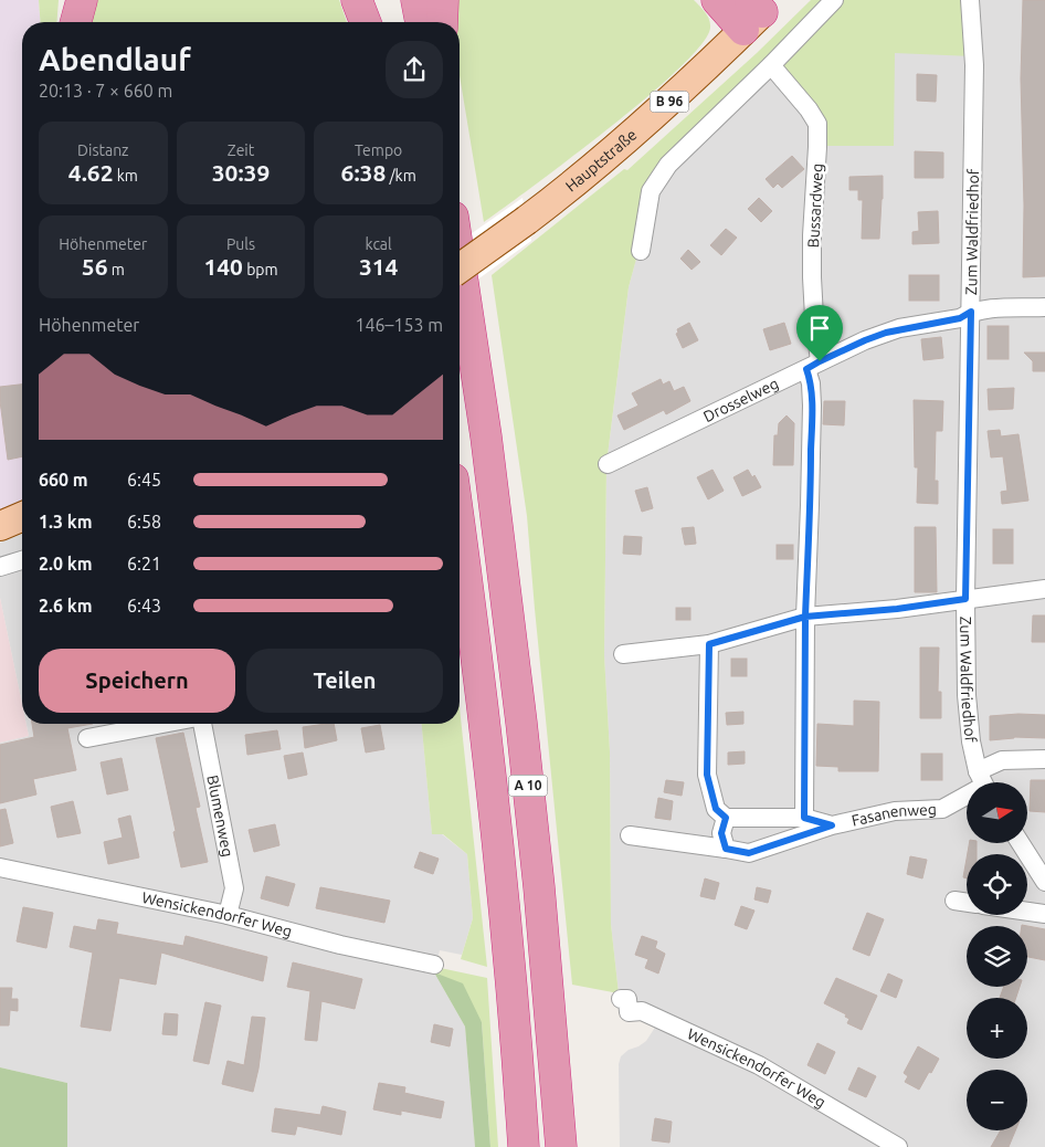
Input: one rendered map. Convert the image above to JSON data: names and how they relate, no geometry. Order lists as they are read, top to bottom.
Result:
{
  "streets": {
    "highway": ["A 10"],
    "main road": ["B 96", "Hauptstraße"],
    "street": [
      "Bussardweg",
      "Zum Waldfriedhof",
      "Drosselweg",
      "Blumenweg",
      "Fasanenweg",
      "Wensickendorfer Weg"
    ]
  },
  "crossings": [
    ["Bussardweg", "Drosselweg"],
    ["Bussardweg", "Fasanenweg"],
    ["Zum Waldfriedhof", "Drosselweg"],
    ["Zum Waldfriedhof", "Fasanenweg"],
    ["Blumenweg", "Wensickendorfer Weg"]
  ],
  "north": "right",
  "page": {
    "heading": ["Abendlauf", "20:13 · 7 × 660 m"],
    "stats": [
      ["Distanz", "4.62 km"],
      ["Zeit", "30:39"],
      ["Tempo", "6:38 /km"],
      ["Höhenmeter", "56 m"],
      ["Puls", "140 bpm"],
      ["kcal", "314"]
    ],
    "chart": ["Höhenmeter", "146–153 m"],
    "list": [
      {
        "name": "660 m",
        "note": "6:45"
      },
      {
        "name": "1.3 km",
        "note": "6:58"
      },
      {
        "name": "2.0 km",
        "note": "6:21"
      },
      {
        "name": "2.6 km",
        "note": "6:43"
      }
    ],
    "buttons": ["Speichern", "Teilen"],
    "map_buttons": ["+", "−"]
  }
}
